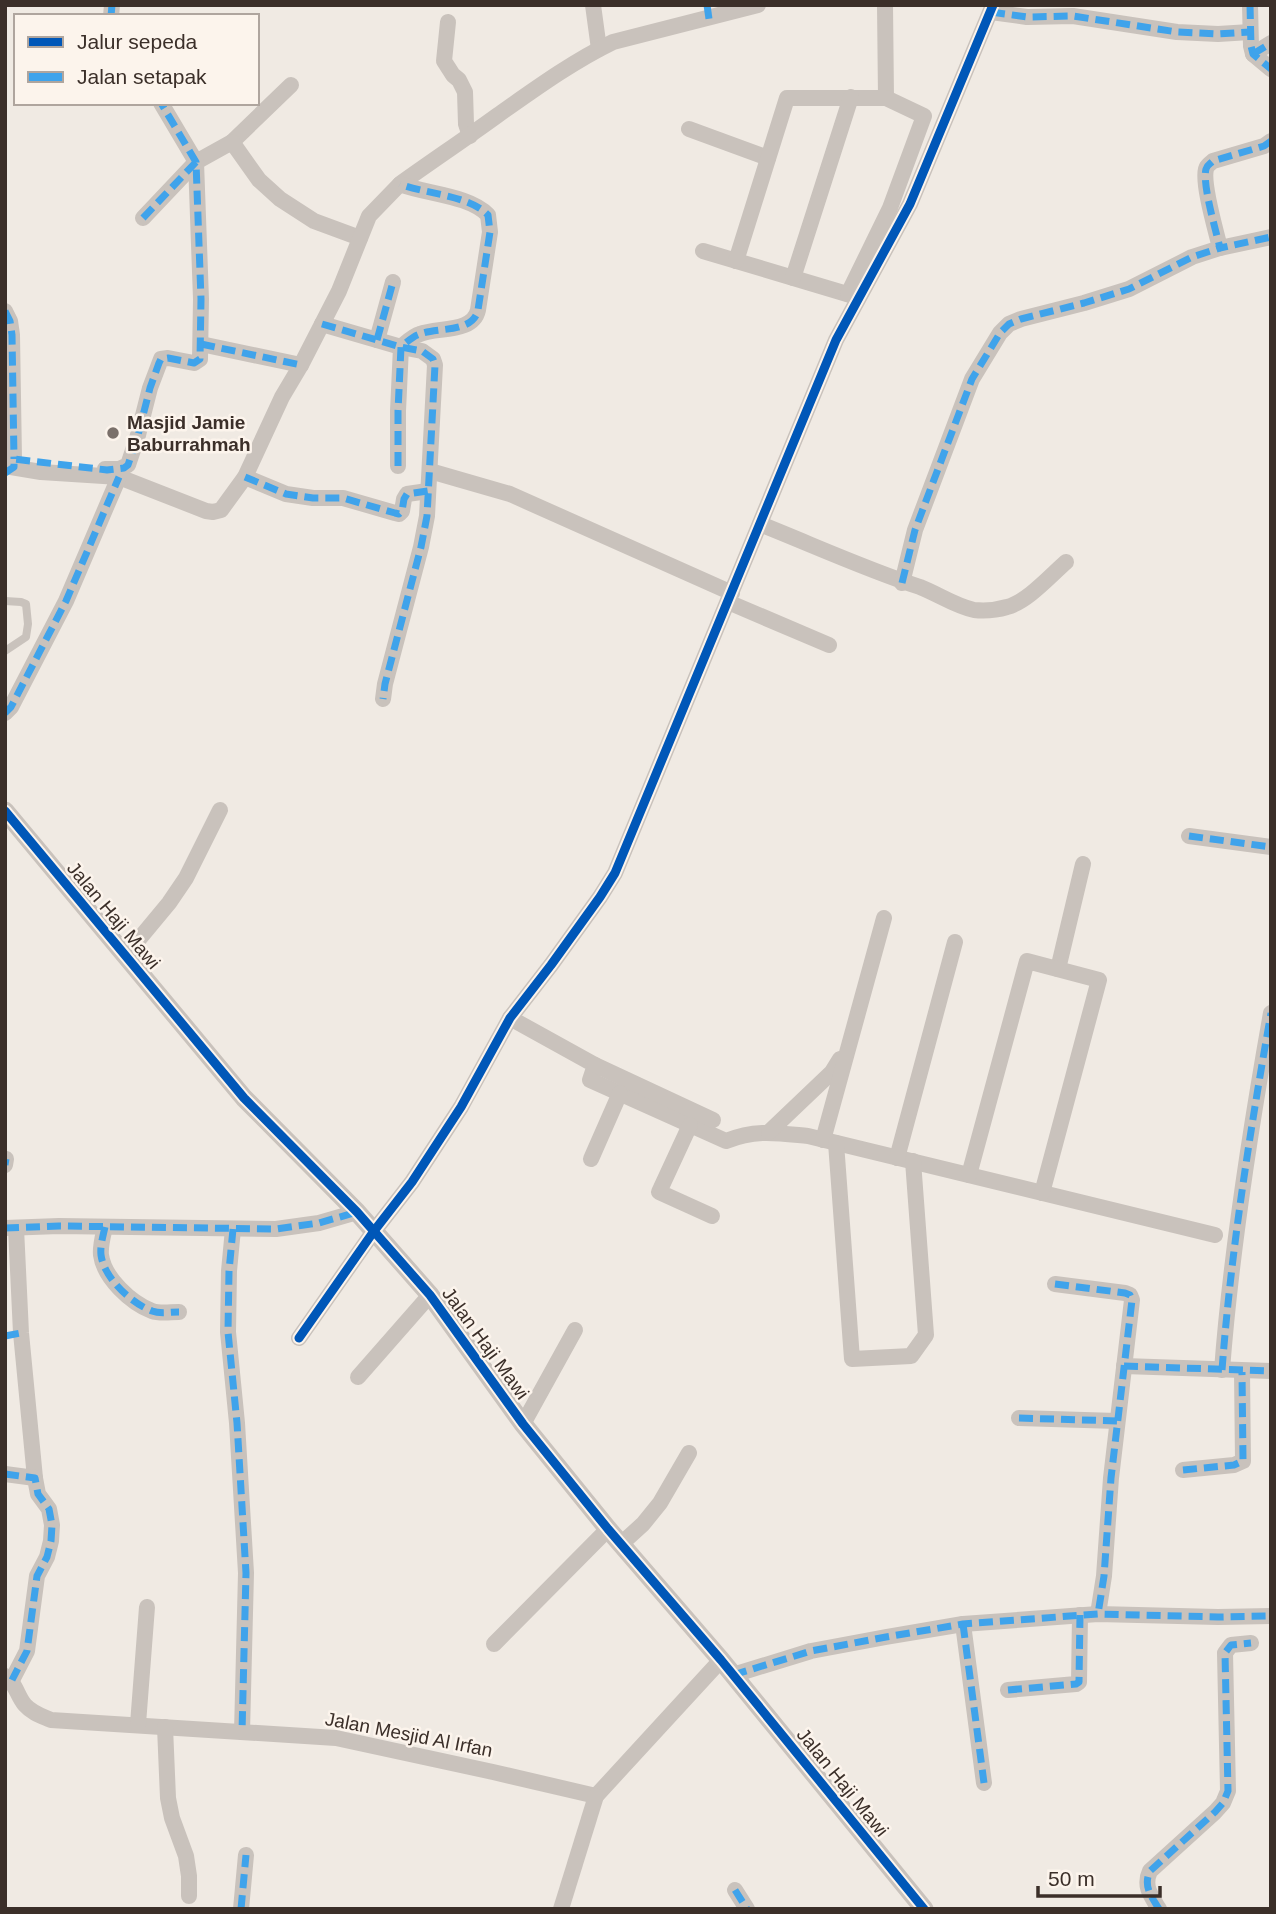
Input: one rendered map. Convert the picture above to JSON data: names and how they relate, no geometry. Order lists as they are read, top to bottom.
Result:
{
  "streets": {
    "street": ["Jalan Haji Mawi", "Jalan Mesjid Al Irfan"]
  },
  "places": ["Masjid Jamie Baburrahmah"],
  "legend": ["Jalur sepeda", "Jalan setapak"],
  "scale_bar": "50 m"
}
